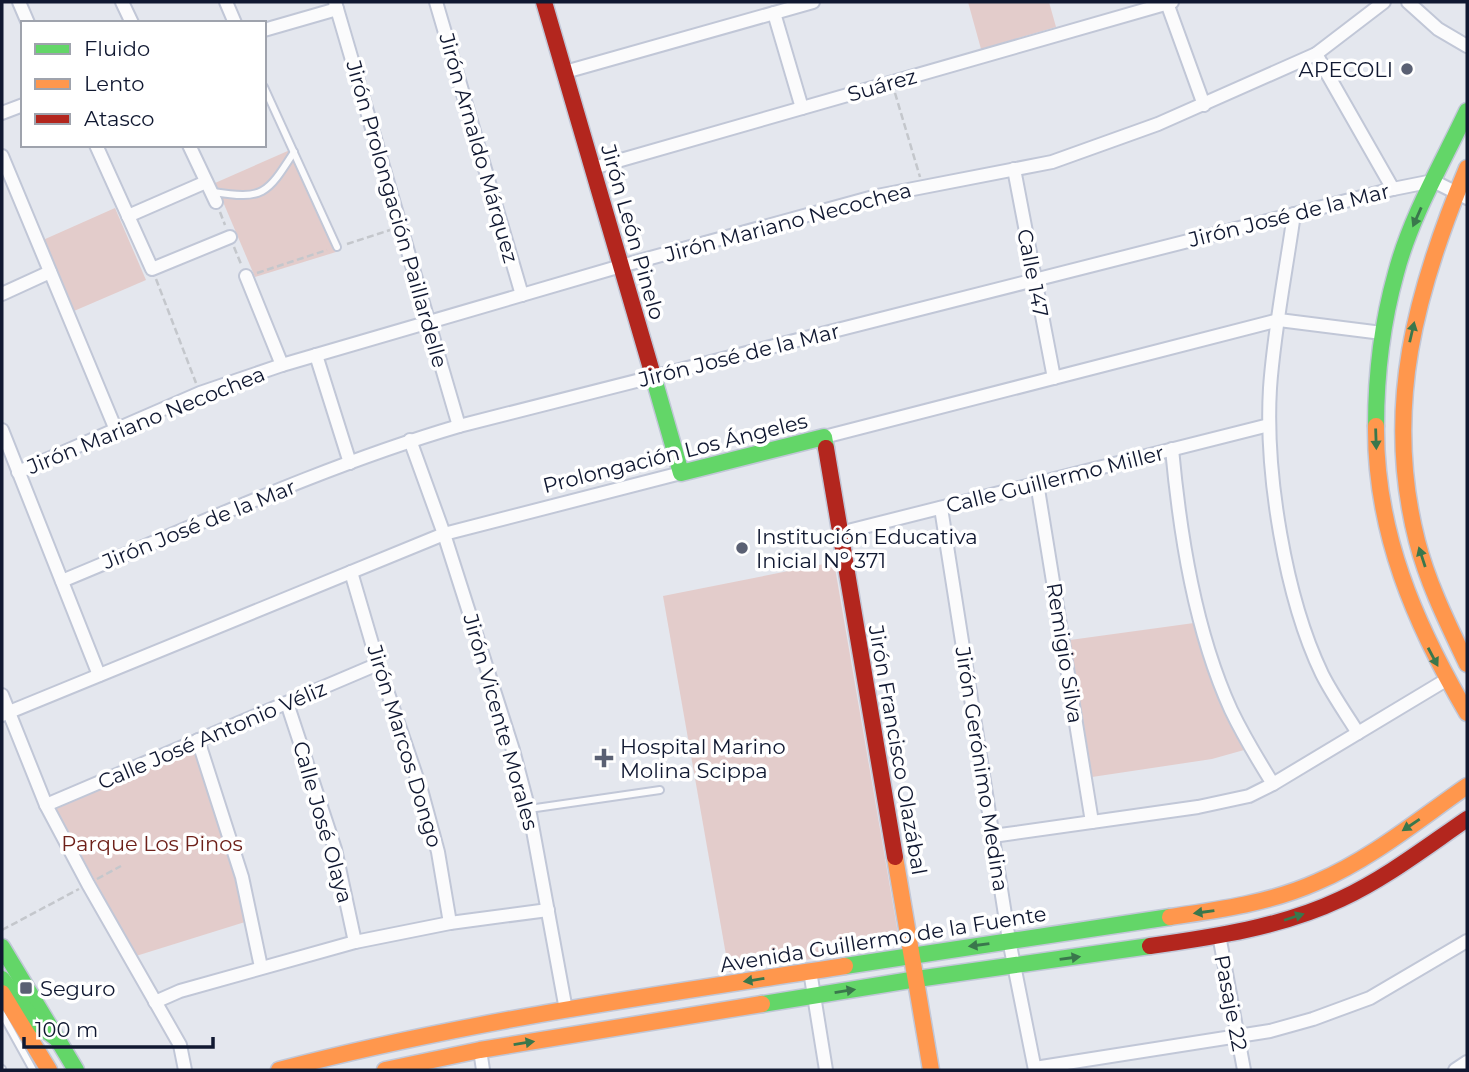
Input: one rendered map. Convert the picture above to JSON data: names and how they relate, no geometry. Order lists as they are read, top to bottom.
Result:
{
  "streets": {
    "main road": [
      "Jirón León Pinelo",
      "Prolongación Los Ángeles",
      "Jirón Francisco Olazábal",
      "Avenida Guillermo de la Fuente"
    ],
    "street": [
      "Suárez",
      "Jirón Arnaldo Márquez",
      "Jirón Prolongación Paillardelle",
      "Jirón José de la Mar",
      "Jirón Mariano Necochea",
      "Calle 147",
      "Calle Guillermo Miller",
      "Remigio Silva",
      "Jirón Vicente Morales",
      "Calle José Antonio Véliz",
      "Jirón Marcos Dongo",
      "Jirón Gerónimo Medina",
      "Calle José Olaya",
      "Pasaje 22"
    ]
  },
  "crossings": [
    ["Suárez", "Jirón León Pinelo"],
    ["Jirón Arnaldo Márquez", "Jirón Mariano Necochea"],
    ["Jirón Prolongación Paillardelle", "Jirón José de la Mar"],
    ["Jirón Prolongación Paillardelle", "Jirón Mariano Necochea"],
    ["Jirón José de la Mar", "Jirón León Pinelo"],
    ["Jirón José de la Mar", "Calle 147"],
    ["Jirón José de la Mar", "Jirón Vicente Morales"],
    ["Jirón Mariano Necochea", "Jirón León Pinelo"],
    ["Jirón Mariano Necochea", "Calle 147"],
    ["Jirón León Pinelo", "Prolongación Los Ángeles"],
    ["Calle 147", "Prolongación Los Ángeles"],
    ["Prolongación Los Ángeles", "Jirón Vicente Morales"],
    ["Prolongación Los Ángeles", "Jirón Marcos Dongo"],
    ["Prolongación Los Ángeles", "Jirón Francisco Olazábal"],
    ["Calle Guillermo Miller", "Remigio Silva"],
    ["Calle Guillermo Miller", "Jirón Francisco Olazábal"],
    ["Calle Guillermo Miller", "Jirón Gerónimo Medina"],
    ["Jirón Vicente Morales", "Avenida Guillermo de la Fuente"],
    ["Calle José Antonio Véliz", "Jirón Marcos Dongo"],
    ["Calle José Antonio Véliz", "Calle José Olaya"],
    ["Jirón Francisco Olazábal", "Avenida Guillermo de la Fuente"],
    ["Jirón Gerónimo Medina", "Avenida Guillermo de la Fuente"]
  ],
  "parks": ["Parque Los Pinos"],
  "places": {
    "other": ["APECOLI", "Institución Educativa Inicial Nº 371"],
    "health": ["Hospital Marino Molina Scippa"],
    "transit": ["Seguro"]
  },
  "legend": ["Fluido", "Lento", "Atasco"],
  "scale_bar": "100 m"
}
